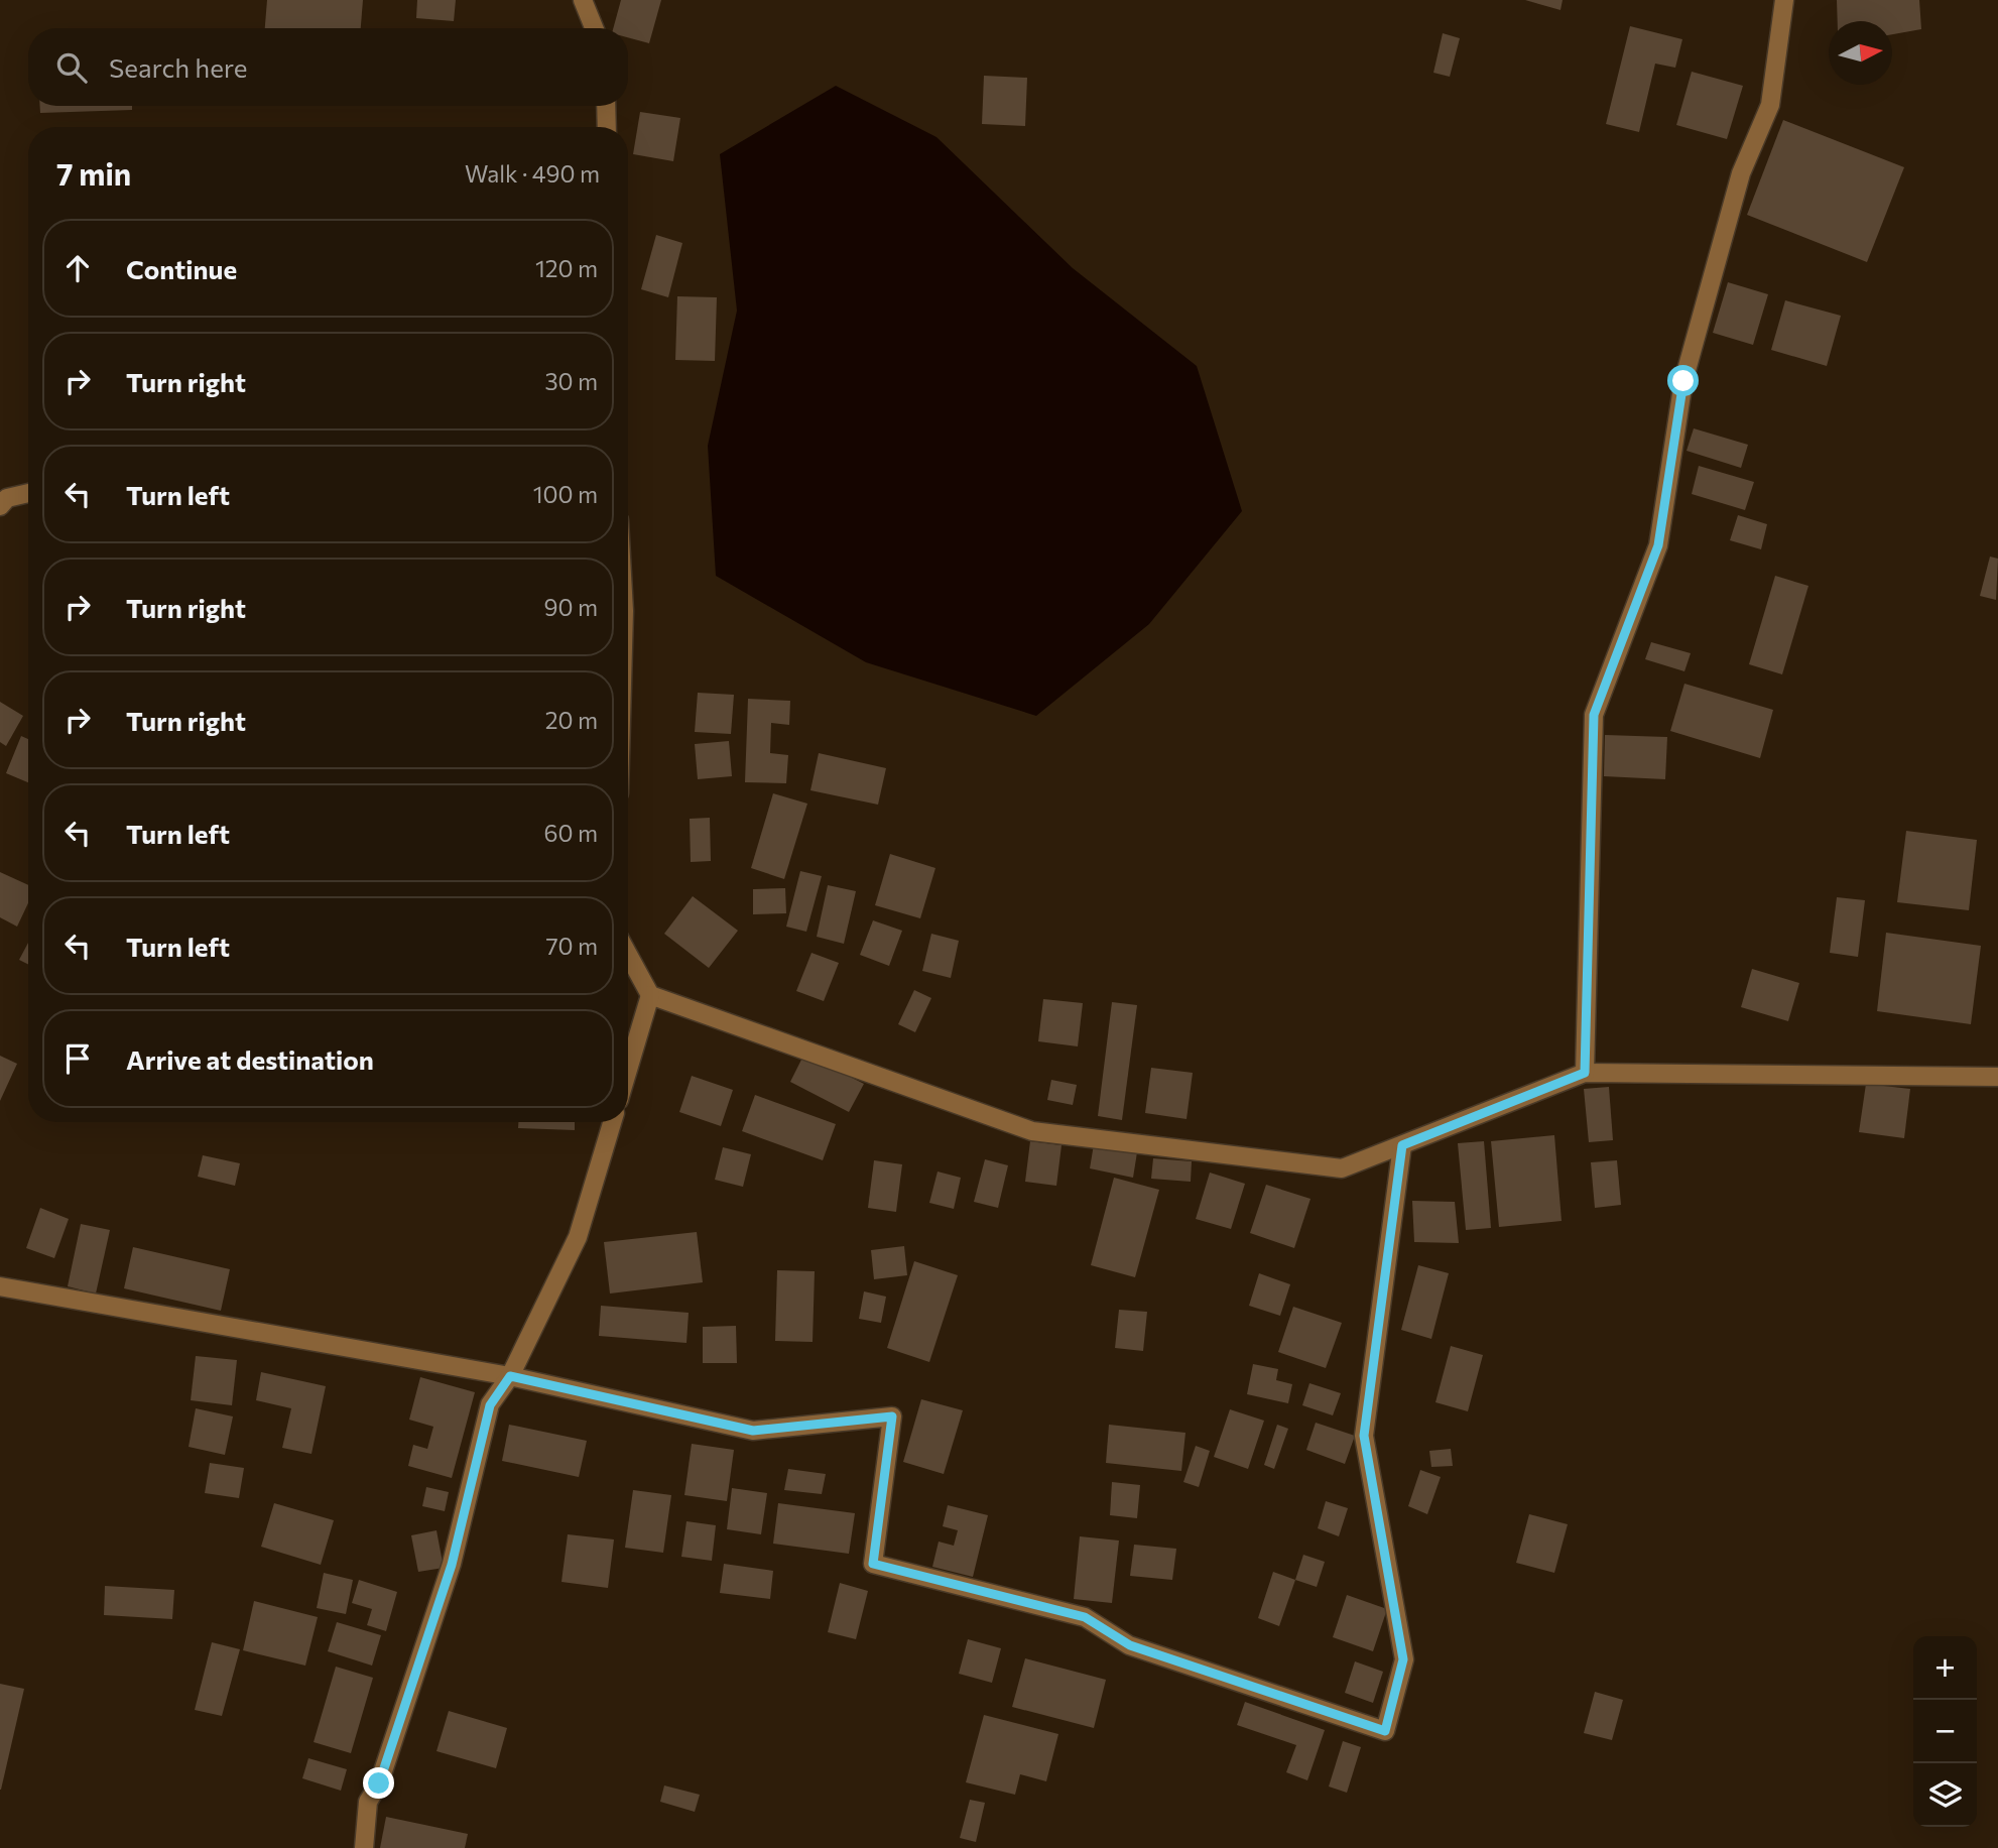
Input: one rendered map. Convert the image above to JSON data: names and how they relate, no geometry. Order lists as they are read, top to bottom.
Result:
{
  "north": "right",
  "page": {
    "search": "Search here",
    "heading": ["7 min", "Walk · 490 m"],
    "list": [
      ["Continue", "120 m"],
      ["Turn right", "30 m"],
      ["Turn left", "100 m"],
      ["Turn right", "90 m"],
      ["Turn right", "20 m"],
      ["Turn left", "60 m"],
      ["Turn left", "70 m"],
      "Arrive at destination"
    ],
    "map_buttons": ["+", "−"]
  }
}
